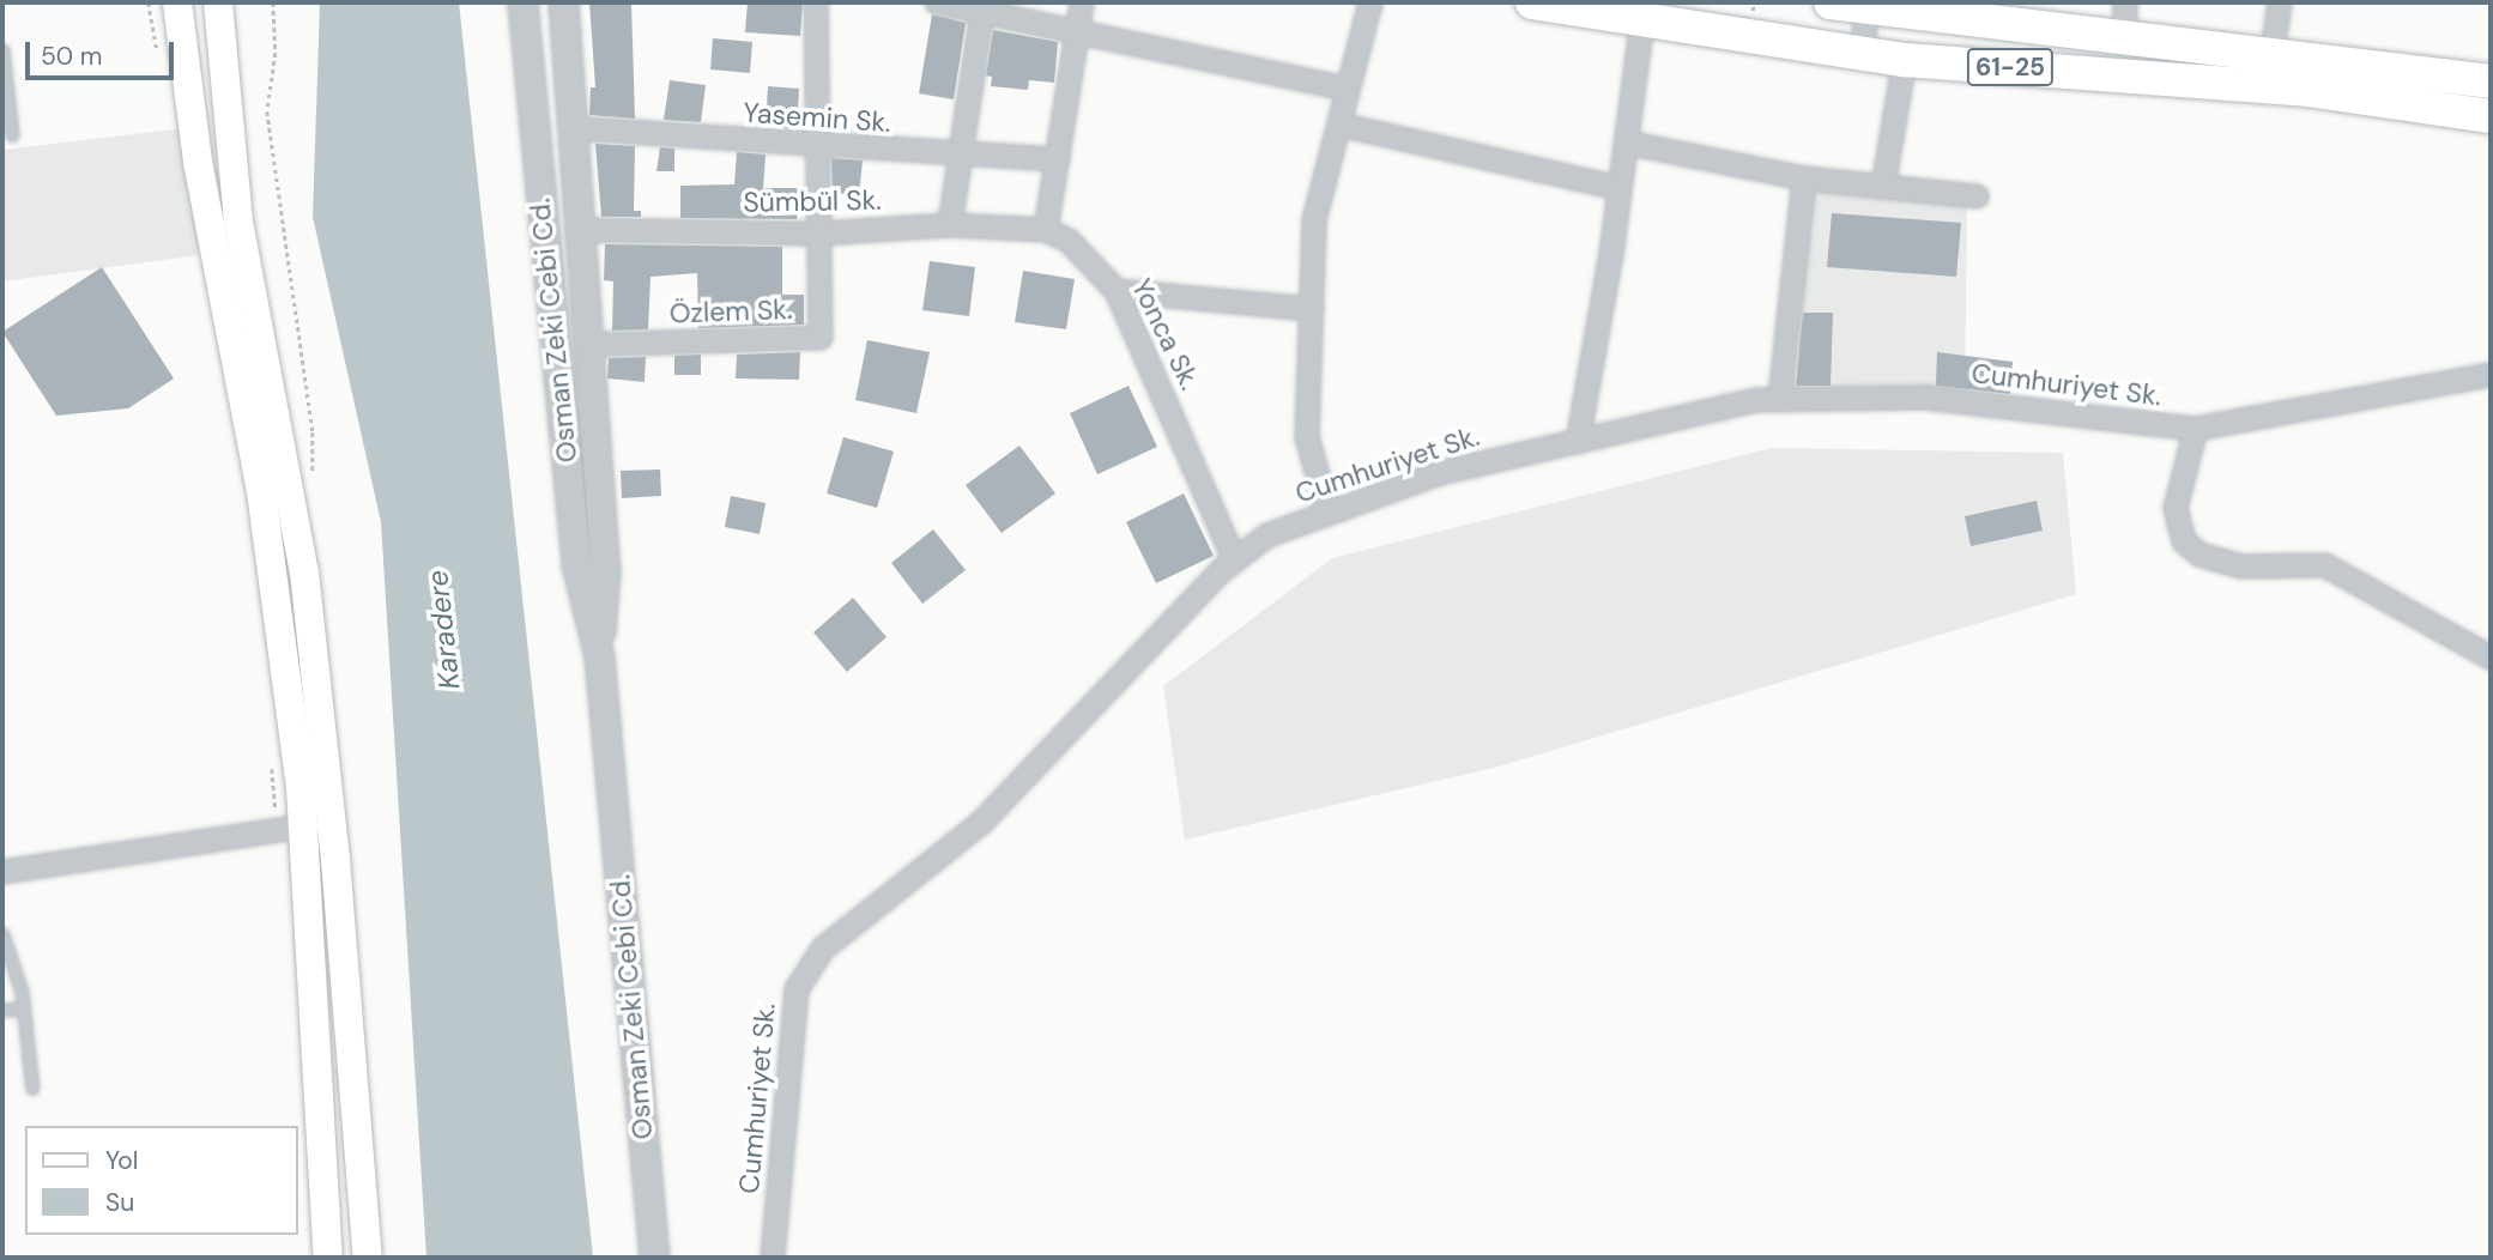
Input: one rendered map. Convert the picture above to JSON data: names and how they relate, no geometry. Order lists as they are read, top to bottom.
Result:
{
  "streets": {
    "main road": ["61-25"],
    "street": [
      "Yasemin Sk.",
      "Sümbül Sk.",
      "Özlem Sk.",
      "Osman Zeki Cebi Cd.",
      "Yonca Sk.",
      "Cumhuriyet Sk."
    ]
  },
  "crossings": [
    ["Yasemin Sk.", "Osman Zeki Cebi Cd."],
    ["Sümbül Sk.", "Özlem Sk."],
    ["Sümbül Sk.", "Osman Zeki Cebi Cd."],
    ["Sümbül Sk.", "Yonca Sk."],
    ["Özlem Sk.", "Osman Zeki Cebi Cd."],
    ["Yonca Sk.", "Cumhuriyet Sk."]
  ],
  "water": ["Karadere"],
  "legend": ["Yol", "Su"],
  "scale_bar": "50 m"
}
